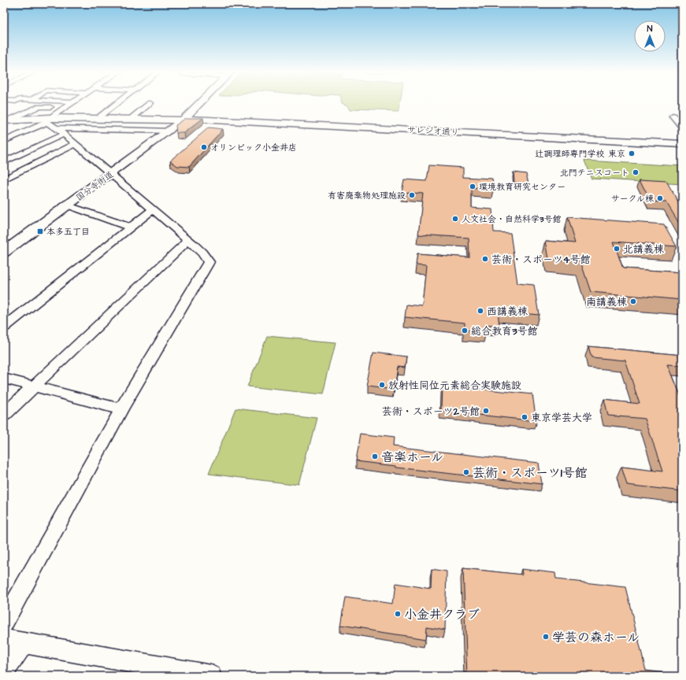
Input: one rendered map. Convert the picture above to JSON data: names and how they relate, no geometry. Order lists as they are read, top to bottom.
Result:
{
  "streets": {
    "street": ["サレジオ通り", "国分寺街道"]
  },
  "crossings": [
    ["サレジオ通り", "国分寺街道"]
  ],
  "places": {
    "other": [
      "オリンピック小金井店",
      "辻調理師専門学校 東京",
      "北門テニスコート",
      "環境教育研究センター",
      "有害廃棄物処理施設",
      "サークル棟",
      "人文社会・自然科学3号館",
      "北講義棟",
      "芸術・スポーツ4号館",
      "南講義棟",
      "西講義棟",
      "総合教育3号館",
      "放射性同位元素総合実験施設",
      "芸術・スポーツ2号館",
      "東京学芸大学",
      "音楽ホール",
      "芸術・スポーツ1号館",
      "小金井クラブ",
      "学芸の森ホール"
    ],
    "transit": ["本多五丁目"]
  },
  "north": "top"
}
